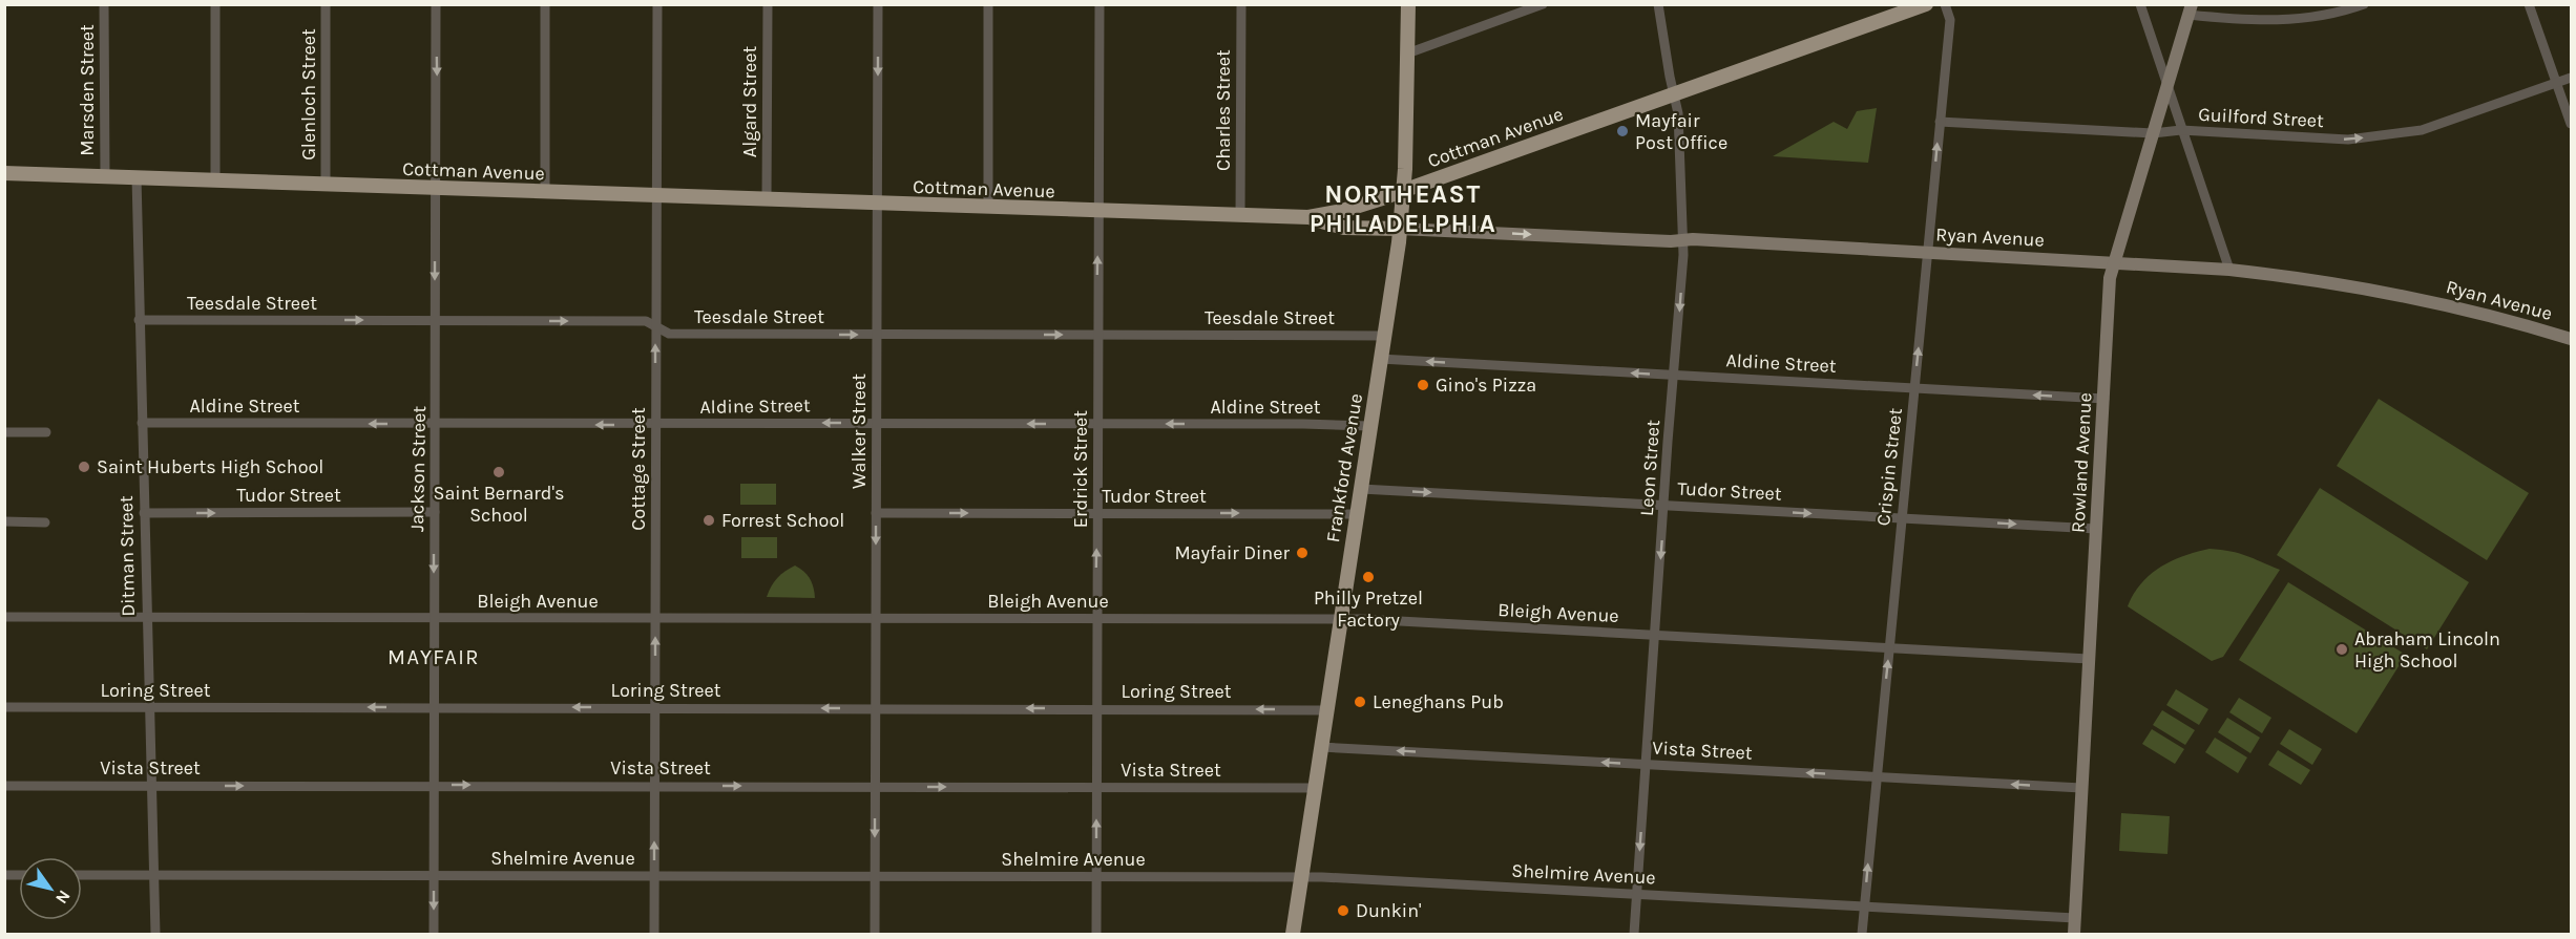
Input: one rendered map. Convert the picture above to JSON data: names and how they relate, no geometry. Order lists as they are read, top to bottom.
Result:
{
  "streets": {
    "main road": ["Cottman Avenue", "Frankford Avenue"],
    "street": [
      "Marsden Street",
      "Glenloch Street",
      "Algard Street",
      "Charles Street",
      "Guilford Street",
      "Ryan Avenue",
      "Teesdale Street",
      "Aldine Street",
      "Walker Street",
      "Rowland Avenue",
      "Crispin Street",
      "Leon Street",
      "Jackson Street",
      "Cottage Street",
      "Erdrick Street",
      "Tudor Street",
      "Ditman Street",
      "Bleigh Avenue",
      "Loring Street",
      "Vista Street",
      "Shelmire Avenue"
    ]
  },
  "crossings": [
    ["Marsden Street", "Cottman Avenue"],
    ["Glenloch Street", "Cottman Avenue"],
    ["Algard Street", "Cottman Avenue"],
    ["Charles Street", "Cottman Avenue"],
    ["Guilford Street", "Rowland Avenue"],
    ["Guilford Street", "Crispin Street"],
    ["Cottman Avenue", "Walker Street"],
    ["Cottman Avenue", "Frankford Avenue"],
    ["Cottman Avenue", "Leon Street"],
    ["Cottman Avenue", "Jackson Street"],
    ["Cottman Avenue", "Cottage Street"],
    ["Cottman Avenue", "Erdrick Street"],
    ["Cottman Avenue", "Ditman Street"],
    ["Ryan Avenue", "Rowland Avenue"],
    ["Ryan Avenue", "Crispin Street"],
    ["Ryan Avenue", "Frankford Avenue"],
    ["Ryan Avenue", "Leon Street"],
    ["Teesdale Street", "Walker Street"],
    ["Teesdale Street", "Frankford Avenue"],
    ["Teesdale Street", "Jackson Street"],
    ["Teesdale Street", "Cottage Street"],
    ["Teesdale Street", "Erdrick Street"],
    ["Teesdale Street", "Ditman Street"],
    ["Aldine Street", "Walker Street"],
    ["Aldine Street", "Rowland Avenue"],
    ["Aldine Street", "Crispin Street"],
    ["Aldine Street", "Frankford Avenue"],
    ["Aldine Street", "Leon Street"],
    ["Aldine Street", "Jackson Street"],
    ["Aldine Street", "Cottage Street"],
    ["Aldine Street", "Erdrick Street"],
    ["Aldine Street", "Ditman Street"],
    ["Walker Street", "Tudor Street"],
    ["Walker Street", "Bleigh Avenue"],
    ["Walker Street", "Loring Street"],
    ["Walker Street", "Vista Street"],
    ["Walker Street", "Shelmire Avenue"],
    ["Rowland Avenue", "Tudor Street"],
    ["Rowland Avenue", "Bleigh Avenue"],
    ["Rowland Avenue", "Vista Street"],
    ["Rowland Avenue", "Shelmire Avenue"],
    ["Crispin Street", "Tudor Street"],
    ["Crispin Street", "Bleigh Avenue"],
    ["Crispin Street", "Vista Street"],
    ["Crispin Street", "Shelmire Avenue"],
    ["Frankford Avenue", "Tudor Street"],
    ["Frankford Avenue", "Bleigh Avenue"],
    ["Frankford Avenue", "Loring Street"],
    ["Frankford Avenue", "Vista Street"],
    ["Frankford Avenue", "Shelmire Avenue"],
    ["Leon Street", "Tudor Street"],
    ["Leon Street", "Bleigh Avenue"],
    ["Leon Street", "Vista Street"],
    ["Leon Street", "Shelmire Avenue"],
    ["Jackson Street", "Tudor Street"],
    ["Jackson Street", "Bleigh Avenue"],
    ["Jackson Street", "Loring Street"],
    ["Jackson Street", "Vista Street"],
    ["Jackson Street", "Shelmire Avenue"],
    ["Cottage Street", "Bleigh Avenue"],
    ["Cottage Street", "Loring Street"],
    ["Cottage Street", "Vista Street"],
    ["Cottage Street", "Shelmire Avenue"],
    ["Erdrick Street", "Tudor Street"],
    ["Erdrick Street", "Bleigh Avenue"],
    ["Erdrick Street", "Loring Street"],
    ["Erdrick Street", "Vista Street"],
    ["Erdrick Street", "Shelmire Avenue"],
    ["Tudor Street", "Ditman Street"],
    ["Ditman Street", "Bleigh Avenue"],
    ["Ditman Street", "Loring Street"],
    ["Ditman Street", "Vista Street"],
    ["Ditman Street", "Shelmire Avenue"]
  ],
  "one_way": [
    "Guilford Street",
    "Teesdale Street",
    "Aldine Street",
    "Walker Street",
    "Crispin Street",
    "Leon Street",
    "Jackson Street",
    "Tudor Street",
    "Loring Street"
  ],
  "districts": ["NORTHEAST PHILADELPHIA", "MAYFAIR"],
  "places": [
    "Mayfair Post Office",
    "Gino's Pizza",
    "Saint Huberts High School",
    "Saint Bernard's School",
    "Forrest School",
    "Mayfair Diner",
    "Philly Pretzel Factory",
    "Abraham Lincoln High School",
    "Leneghans Pub",
    "Dunkin'"
  ],
  "north": "bottom right"
}
